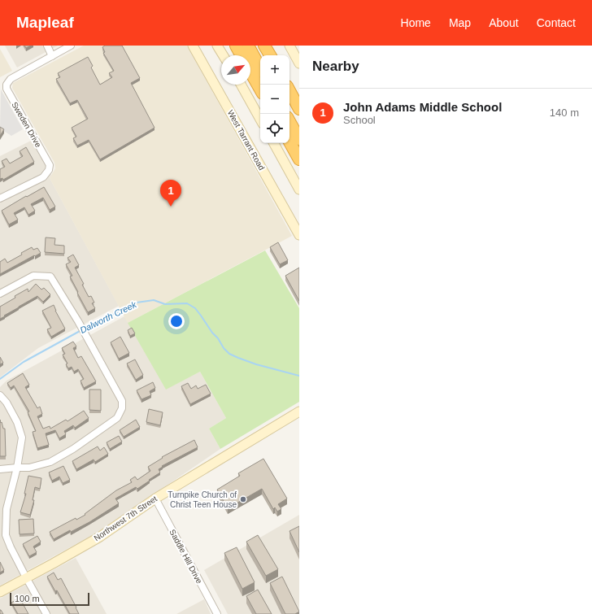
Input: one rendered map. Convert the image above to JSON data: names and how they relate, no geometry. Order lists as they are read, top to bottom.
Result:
{
  "streets": {
    "street": [
      "Sweden Drive",
      "West Tarrant Road",
      "Northwest 7th Street",
      "Saddle Hill Drive"
    ]
  },
  "crossings": [
    ["Northwest 7th Street", "Saddle Hill Drive"]
  ],
  "water": ["Dalworth Creek"],
  "places": ["Turnpike Church of Christ Teen House"],
  "scale_bar": "100 m",
  "north": "top right",
  "page": {
    "header": "Mapleaf",
    "nav": [
      "Home",
      "Map",
      "About",
      "Contact"
    ],
    "heading": "Nearby",
    "map_buttons": ["+", "−"],
    "list": [
      {
        "mark": "1",
        "name": "John Adams Middle School",
        "note": "School",
        "value": "140 m"
      }
    ],
    "pins": "1",
    "scale": "100 m"
  }
}
